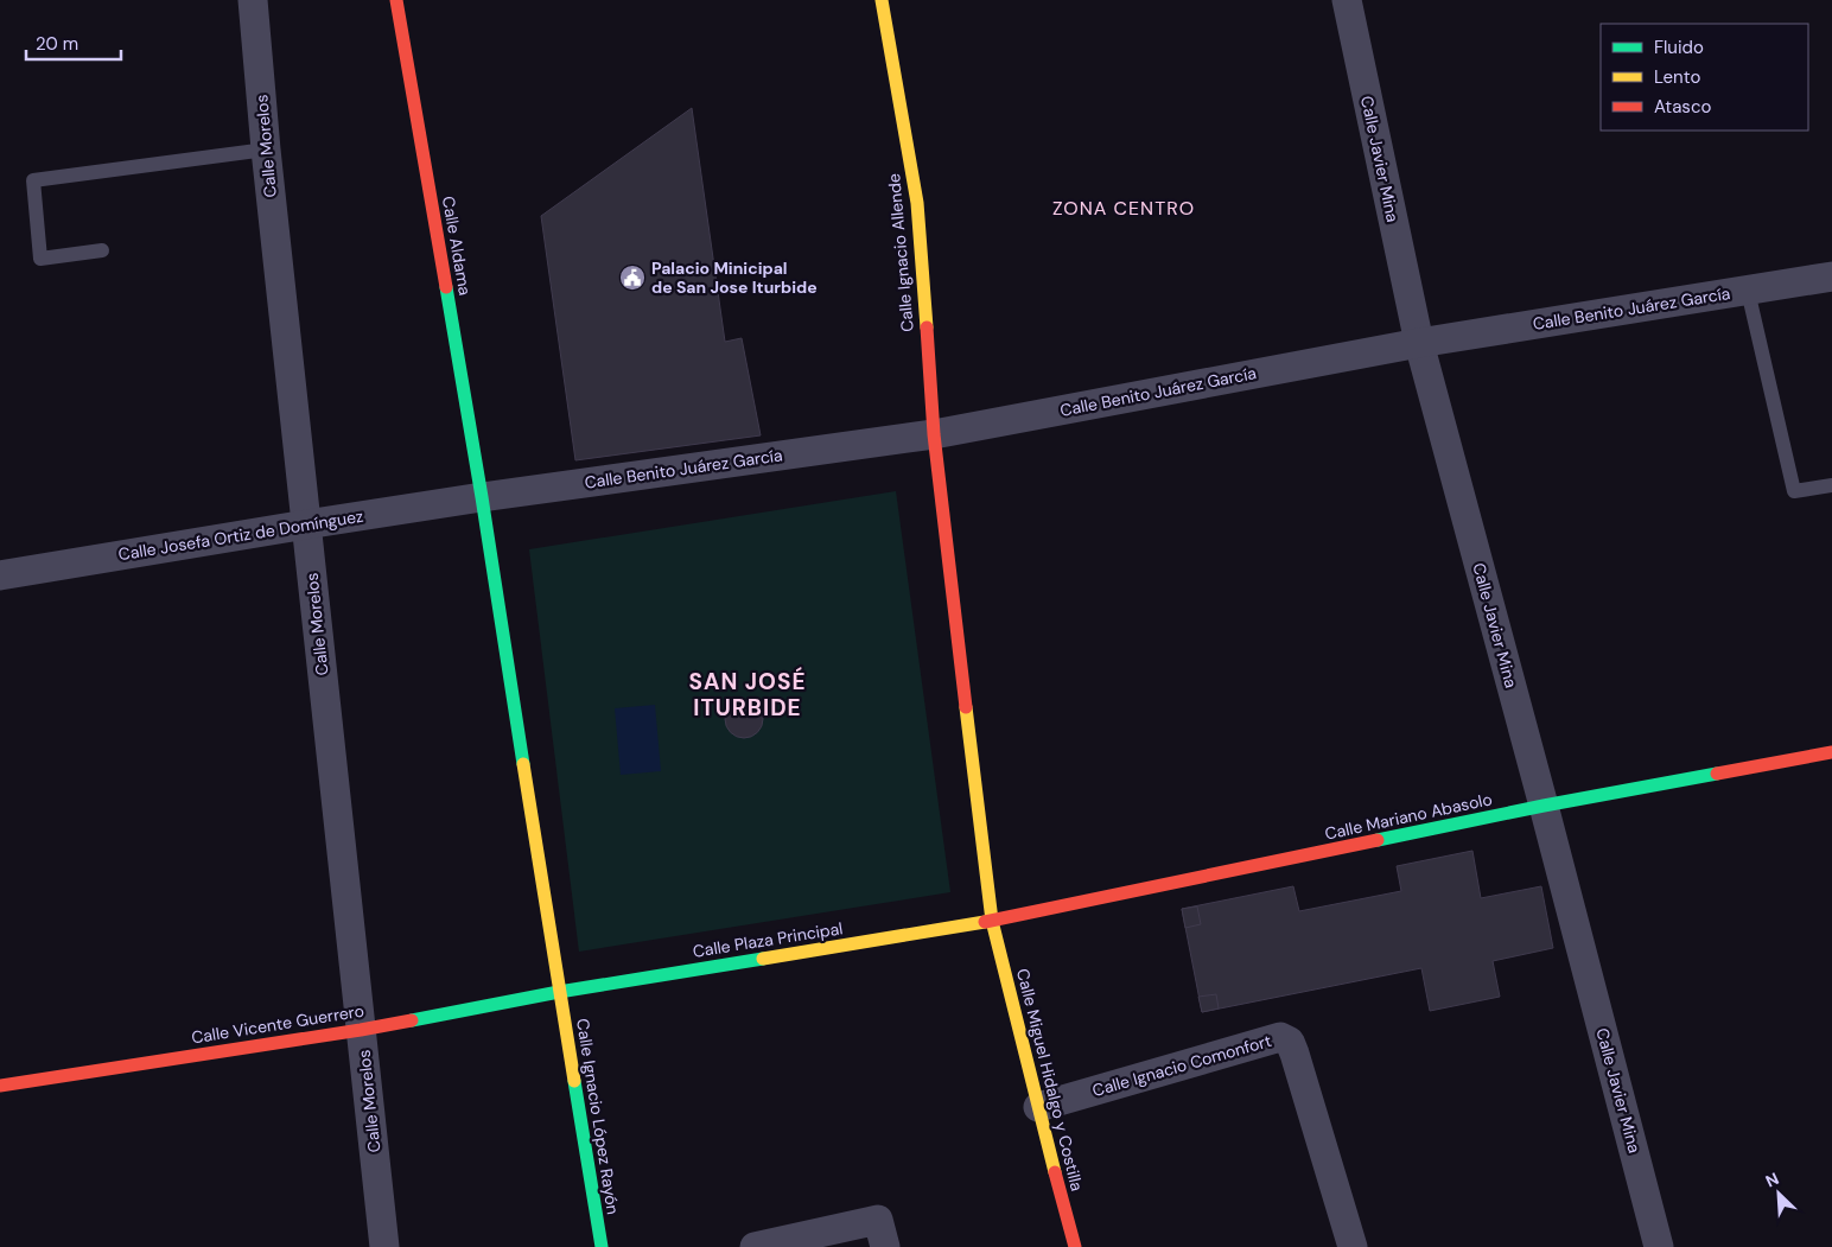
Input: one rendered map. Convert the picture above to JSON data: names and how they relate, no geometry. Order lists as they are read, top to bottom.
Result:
{
  "streets": {
    "street": [
      "Calle Morelos",
      "Calle Javier Mina",
      "Calle Aldama",
      "Calle Ignacio Allende",
      "Calle Benito Juárez García",
      "Calle Josefa Ortiz de Domínguez",
      "Calle Mariano Abasolo",
      "Calle Plaza Principal",
      "Calle Vicente Guerrero",
      "Calle Ignacio Comonfort",
      "Calle Miguel Hidalgo y Costilla",
      "Calle Ignacio López Rayón"
    ]
  },
  "crossings": [
    ["Calle Morelos", "Calle Josefa Ortiz de Domínguez"],
    ["Calle Morelos", "Calle Vicente Guerrero"],
    ["Calle Javier Mina", "Calle Benito Juárez García"],
    ["Calle Javier Mina", "Calle Mariano Abasolo"],
    ["Calle Aldama", "Calle Benito Juárez García"],
    ["Calle Aldama", "Calle Josefa Ortiz de Domínguez"],
    ["Calle Ignacio Allende", "Calle Benito Juárez García"],
    ["Calle Benito Juárez García", "Calle Josefa Ortiz de Domínguez"],
    ["Calle Mariano Abasolo", "Calle Plaza Principal"],
    ["Calle Mariano Abasolo", "Calle Miguel Hidalgo y Costilla"],
    ["Calle Plaza Principal", "Calle Vicente Guerrero"],
    ["Calle Plaza Principal", "Calle Miguel Hidalgo y Costilla"],
    ["Calle Plaza Principal", "Calle Ignacio López Rayón"],
    ["Calle Vicente Guerrero", "Calle Ignacio López Rayón"],
    ["Calle Ignacio Comonfort", "Calle Miguel Hidalgo y Costilla"]
  ],
  "districts": ["ZONA CENTRO", "SAN JOSÉ ITURBIDE"],
  "places": {
    "public building": ["Palacio Minicipal de San Jose Iturbide"]
  },
  "legend": ["Fluido", "Lento", "Atasco"],
  "scale_bar": "20 m",
  "north": "top left"
}
